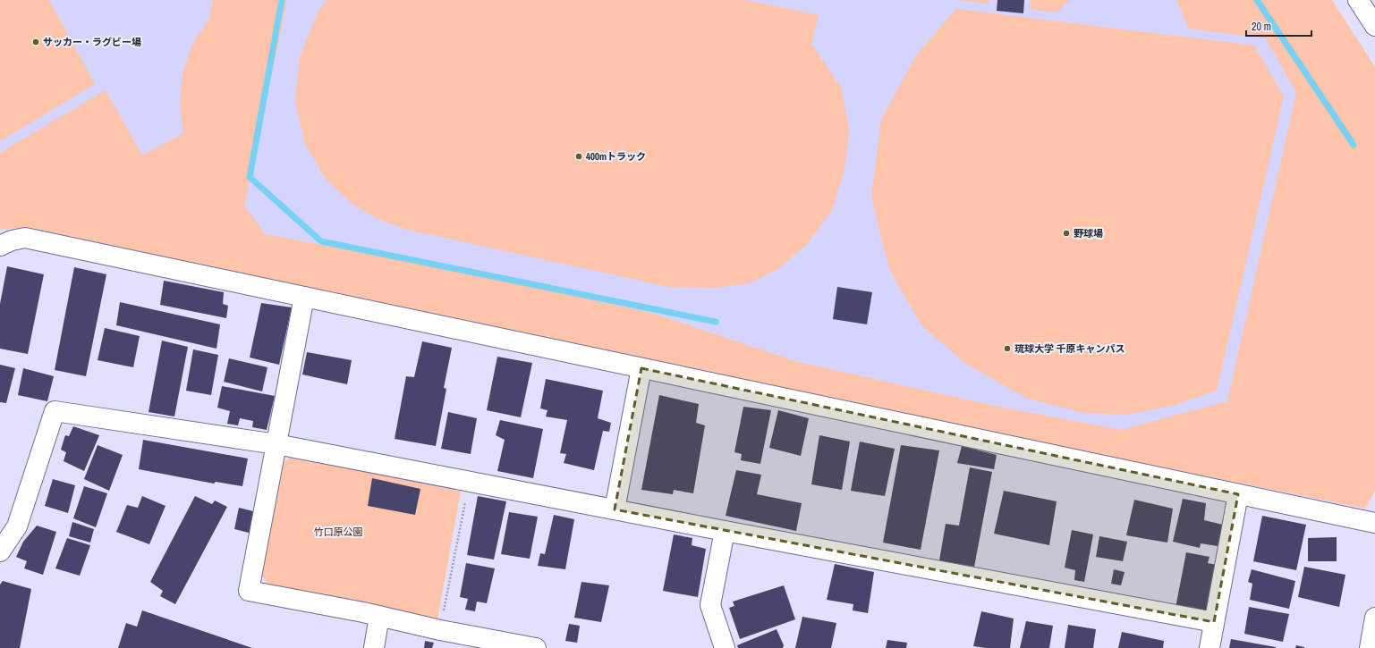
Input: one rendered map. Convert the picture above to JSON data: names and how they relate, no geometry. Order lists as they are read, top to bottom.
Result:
{
  "parks": ["竹口原公園"],
  "places": [
    "サッカー・ラグビー場",
    "400mトラック",
    "野球場",
    "琉球大学 千原キャンパス"
  ],
  "scale_bar": "20 m"
}
